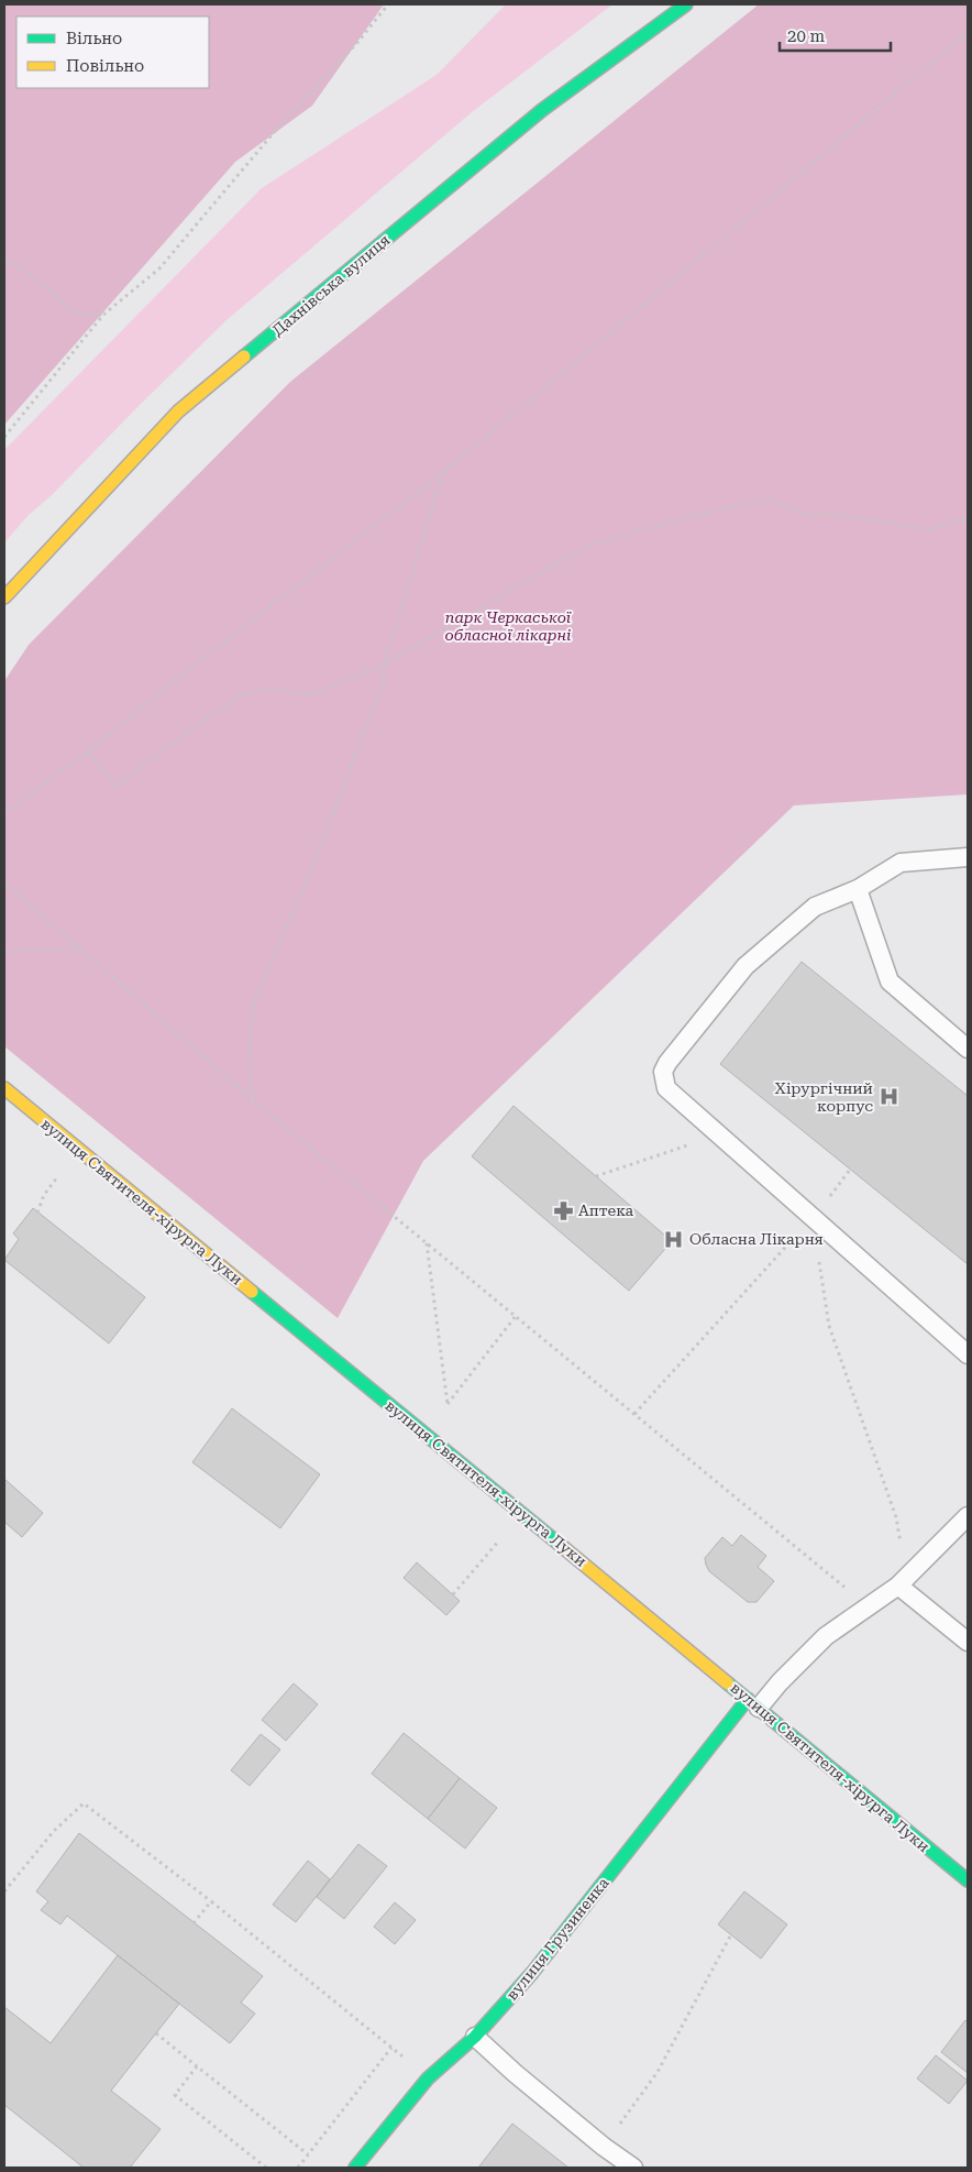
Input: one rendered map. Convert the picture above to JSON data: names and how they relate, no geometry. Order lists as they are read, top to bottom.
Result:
{
  "streets": {
    "street": ["Дахнівська вулиця", "вулиця Святителя-хірурга Луки", "вулиця Грузиненка"]
  },
  "crossings": [
    ["вулиця Святителя-хірурга Луки", "вулиця Грузиненка"]
  ],
  "parks": ["парк Черкаської обласної лікарні"],
  "places": {
    "hospital": ["Хірургічний корпус", "Обласна Лікарня"],
    "pharmacy": ["Аптека"]
  },
  "legend": ["Вільно", "Повільно"],
  "scale_bar": "20 m"
}
